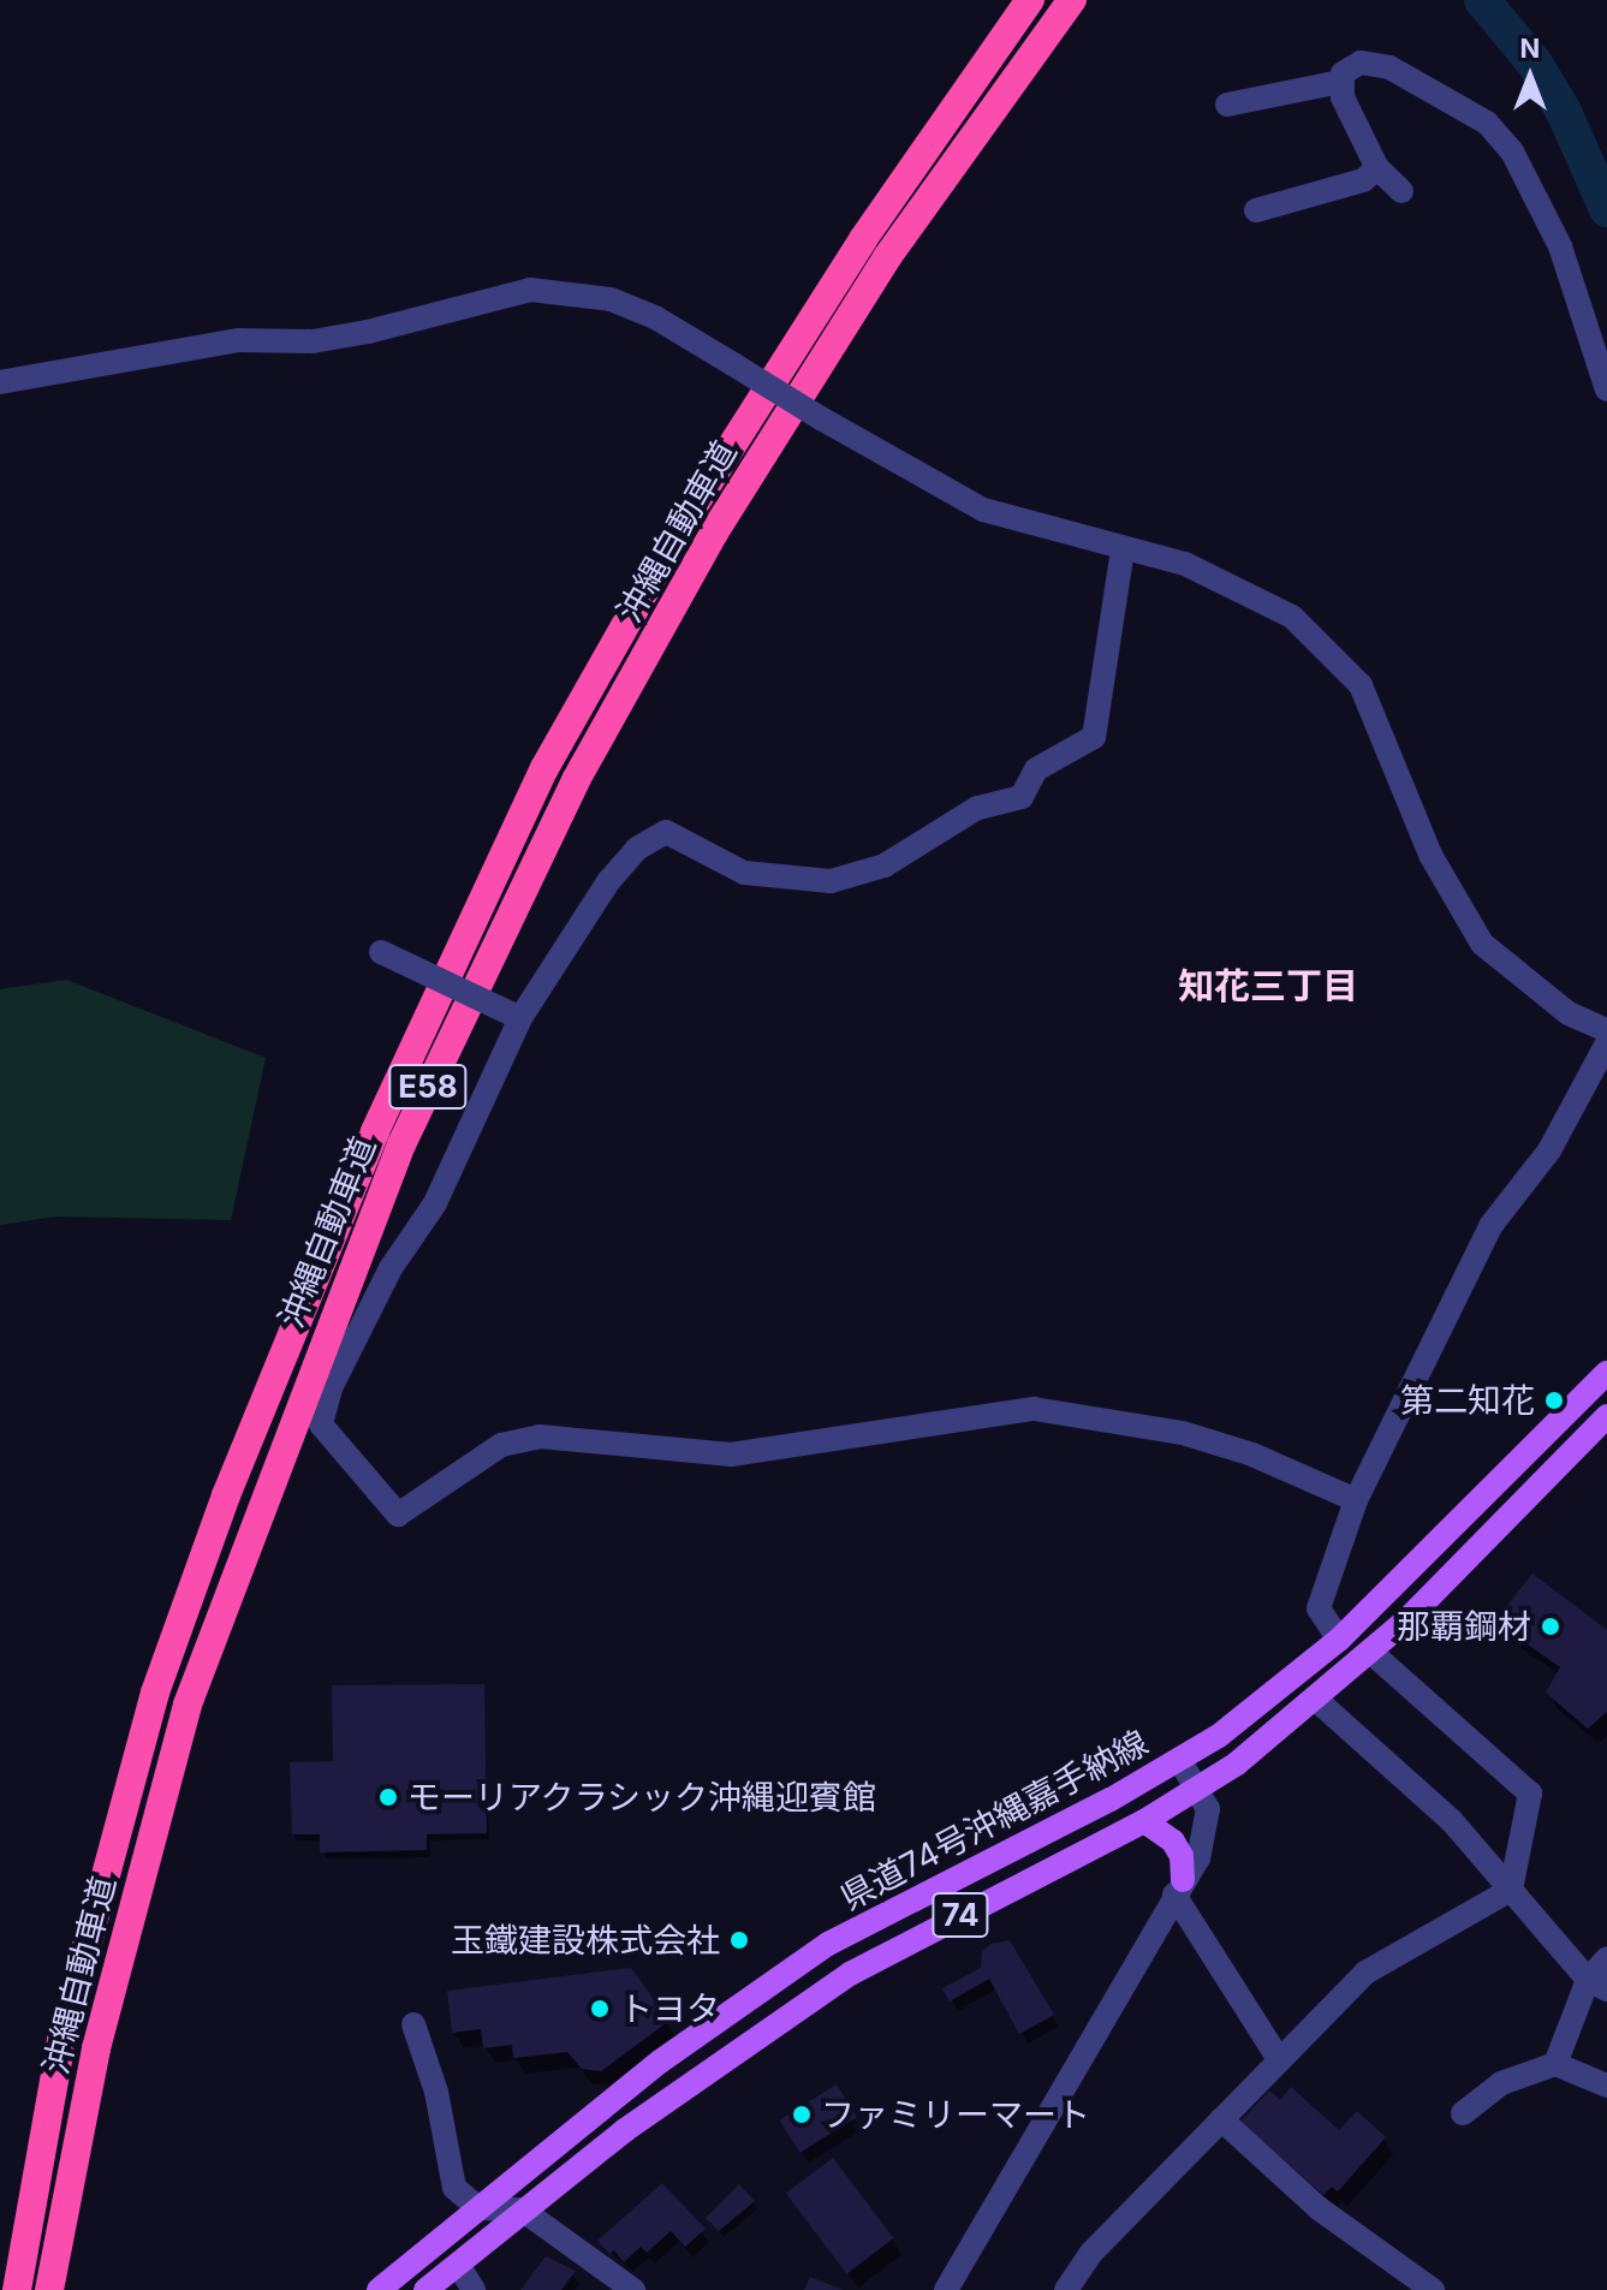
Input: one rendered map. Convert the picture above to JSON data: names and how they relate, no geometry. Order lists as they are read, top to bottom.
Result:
{
  "streets": {
    "highway": ["沖縄自動車道", "E58"],
    "main road": ["県道74号沖縄嘉手納線", "74"]
  },
  "districts": ["知花三丁目"],
  "places": [
    "第二知花",
    "那覇鋼材",
    "モーリアクラシック沖縄迎賓館",
    "玉鐵建設株式会社",
    "トヨタ",
    "ファミリーマート"
  ],
  "north": "top"
}
